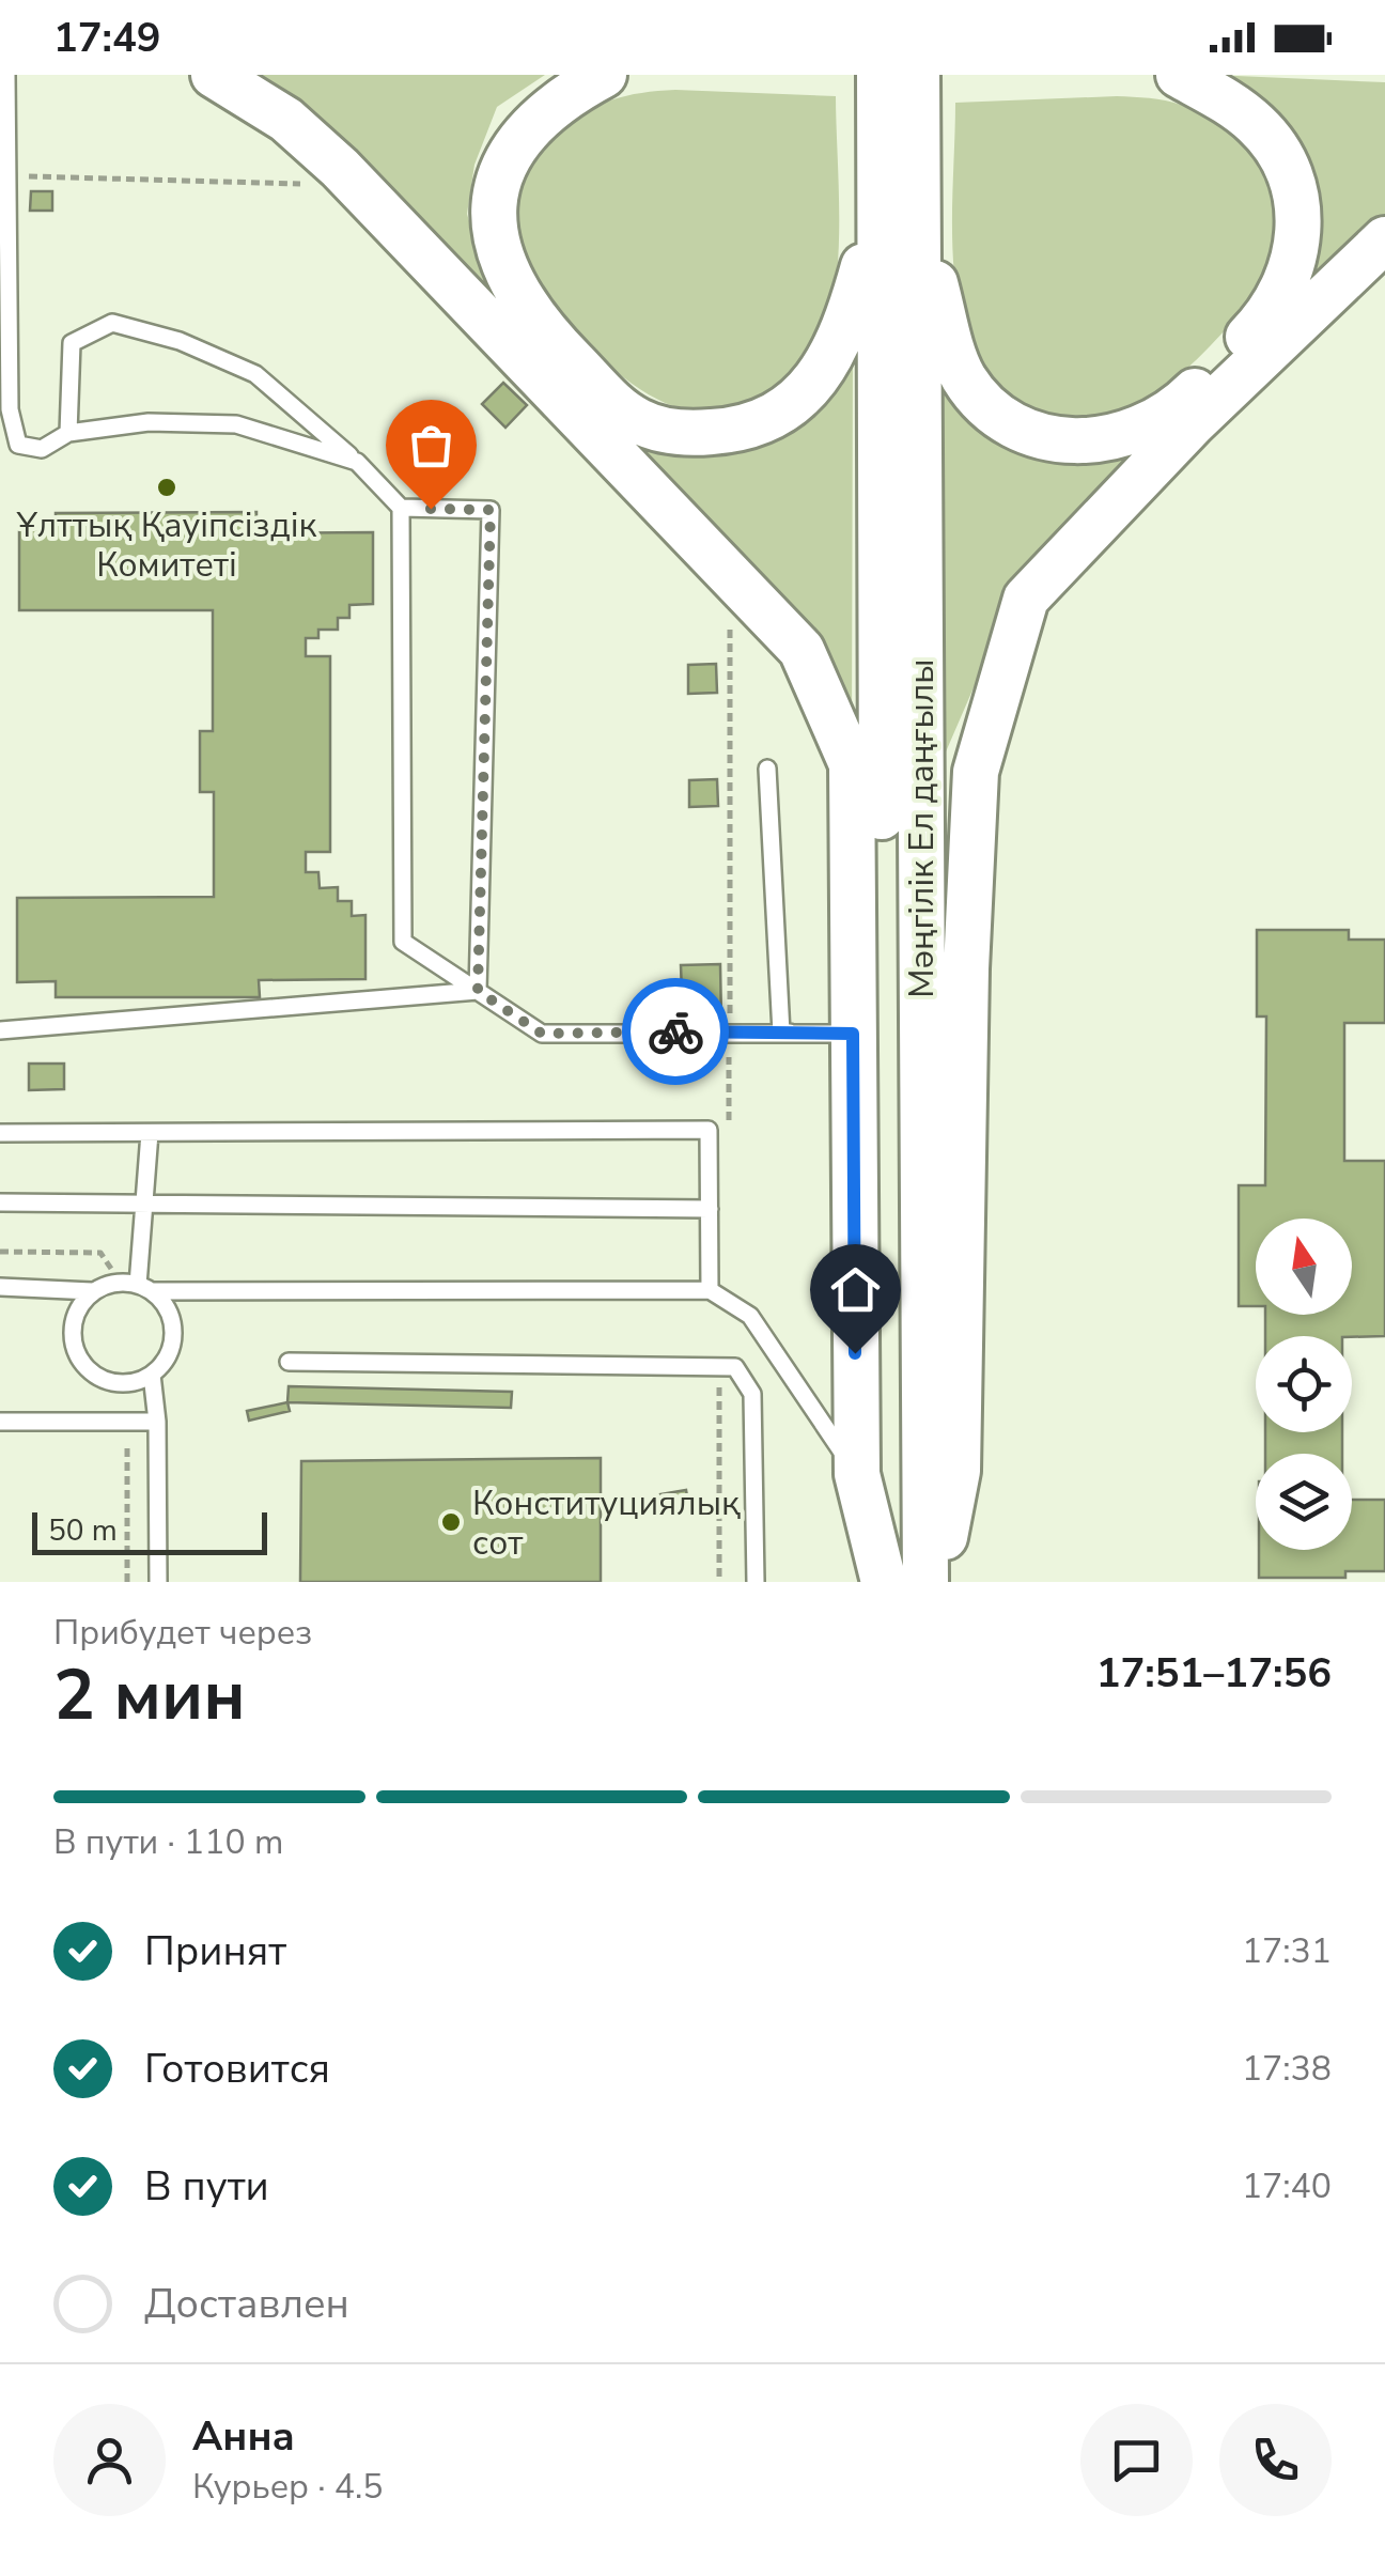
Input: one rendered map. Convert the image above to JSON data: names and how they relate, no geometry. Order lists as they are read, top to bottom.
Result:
{
  "streets": {
    "main road": ["Мәңгілік Ел даңғылы"]
  },
  "places": ["Ұлттық Қауіпсіздік Комитеті", "Конституциялық сот"],
  "scale_bar": "50 m",
  "north": "top",
  "page": {
    "status": "17:49",
    "scale": "50 m",
    "heading": ["2 мин", "Прибудет через", "17:51–17:56"],
    "panel": ["Анна", "Курьер · 4.5"],
    "bar": "В пути · 110 m",
    "list": [
      ["Принят", "17:31"],
      ["Готовится", "17:38"],
      ["В пути", "17:40"],
      "Доставлен"
    ]
  }
}
